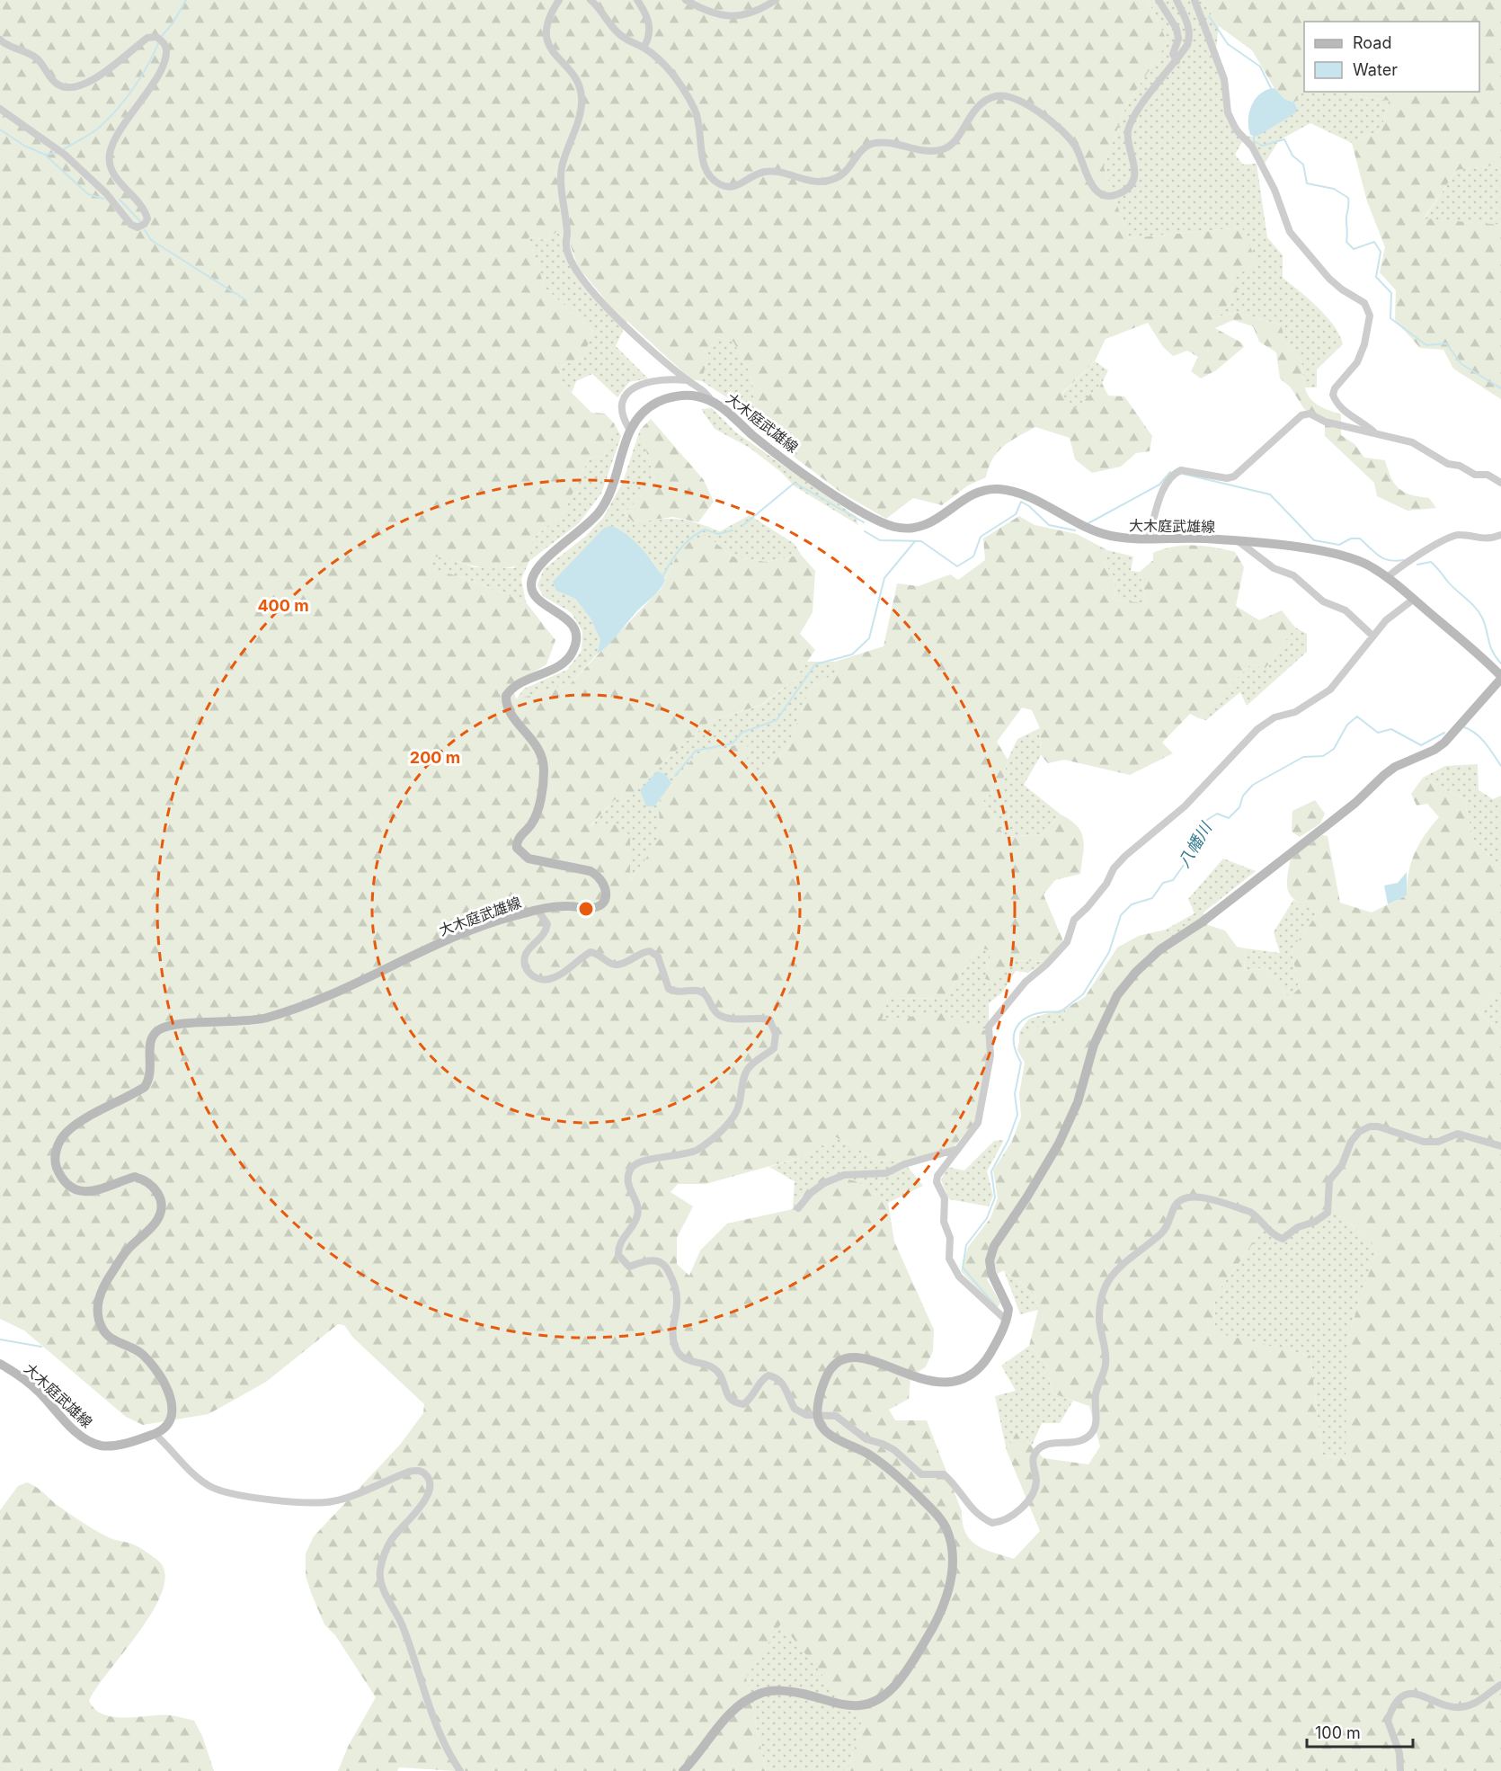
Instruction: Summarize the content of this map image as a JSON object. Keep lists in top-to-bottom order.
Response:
{
  "streets": {
    "main road": ["大木庭武雄線"]
  },
  "water": ["八幡川"],
  "legend": ["Road", "Water"],
  "scale_bar": "100 m",
  "rings": ["400 m", "200 m"]
}
